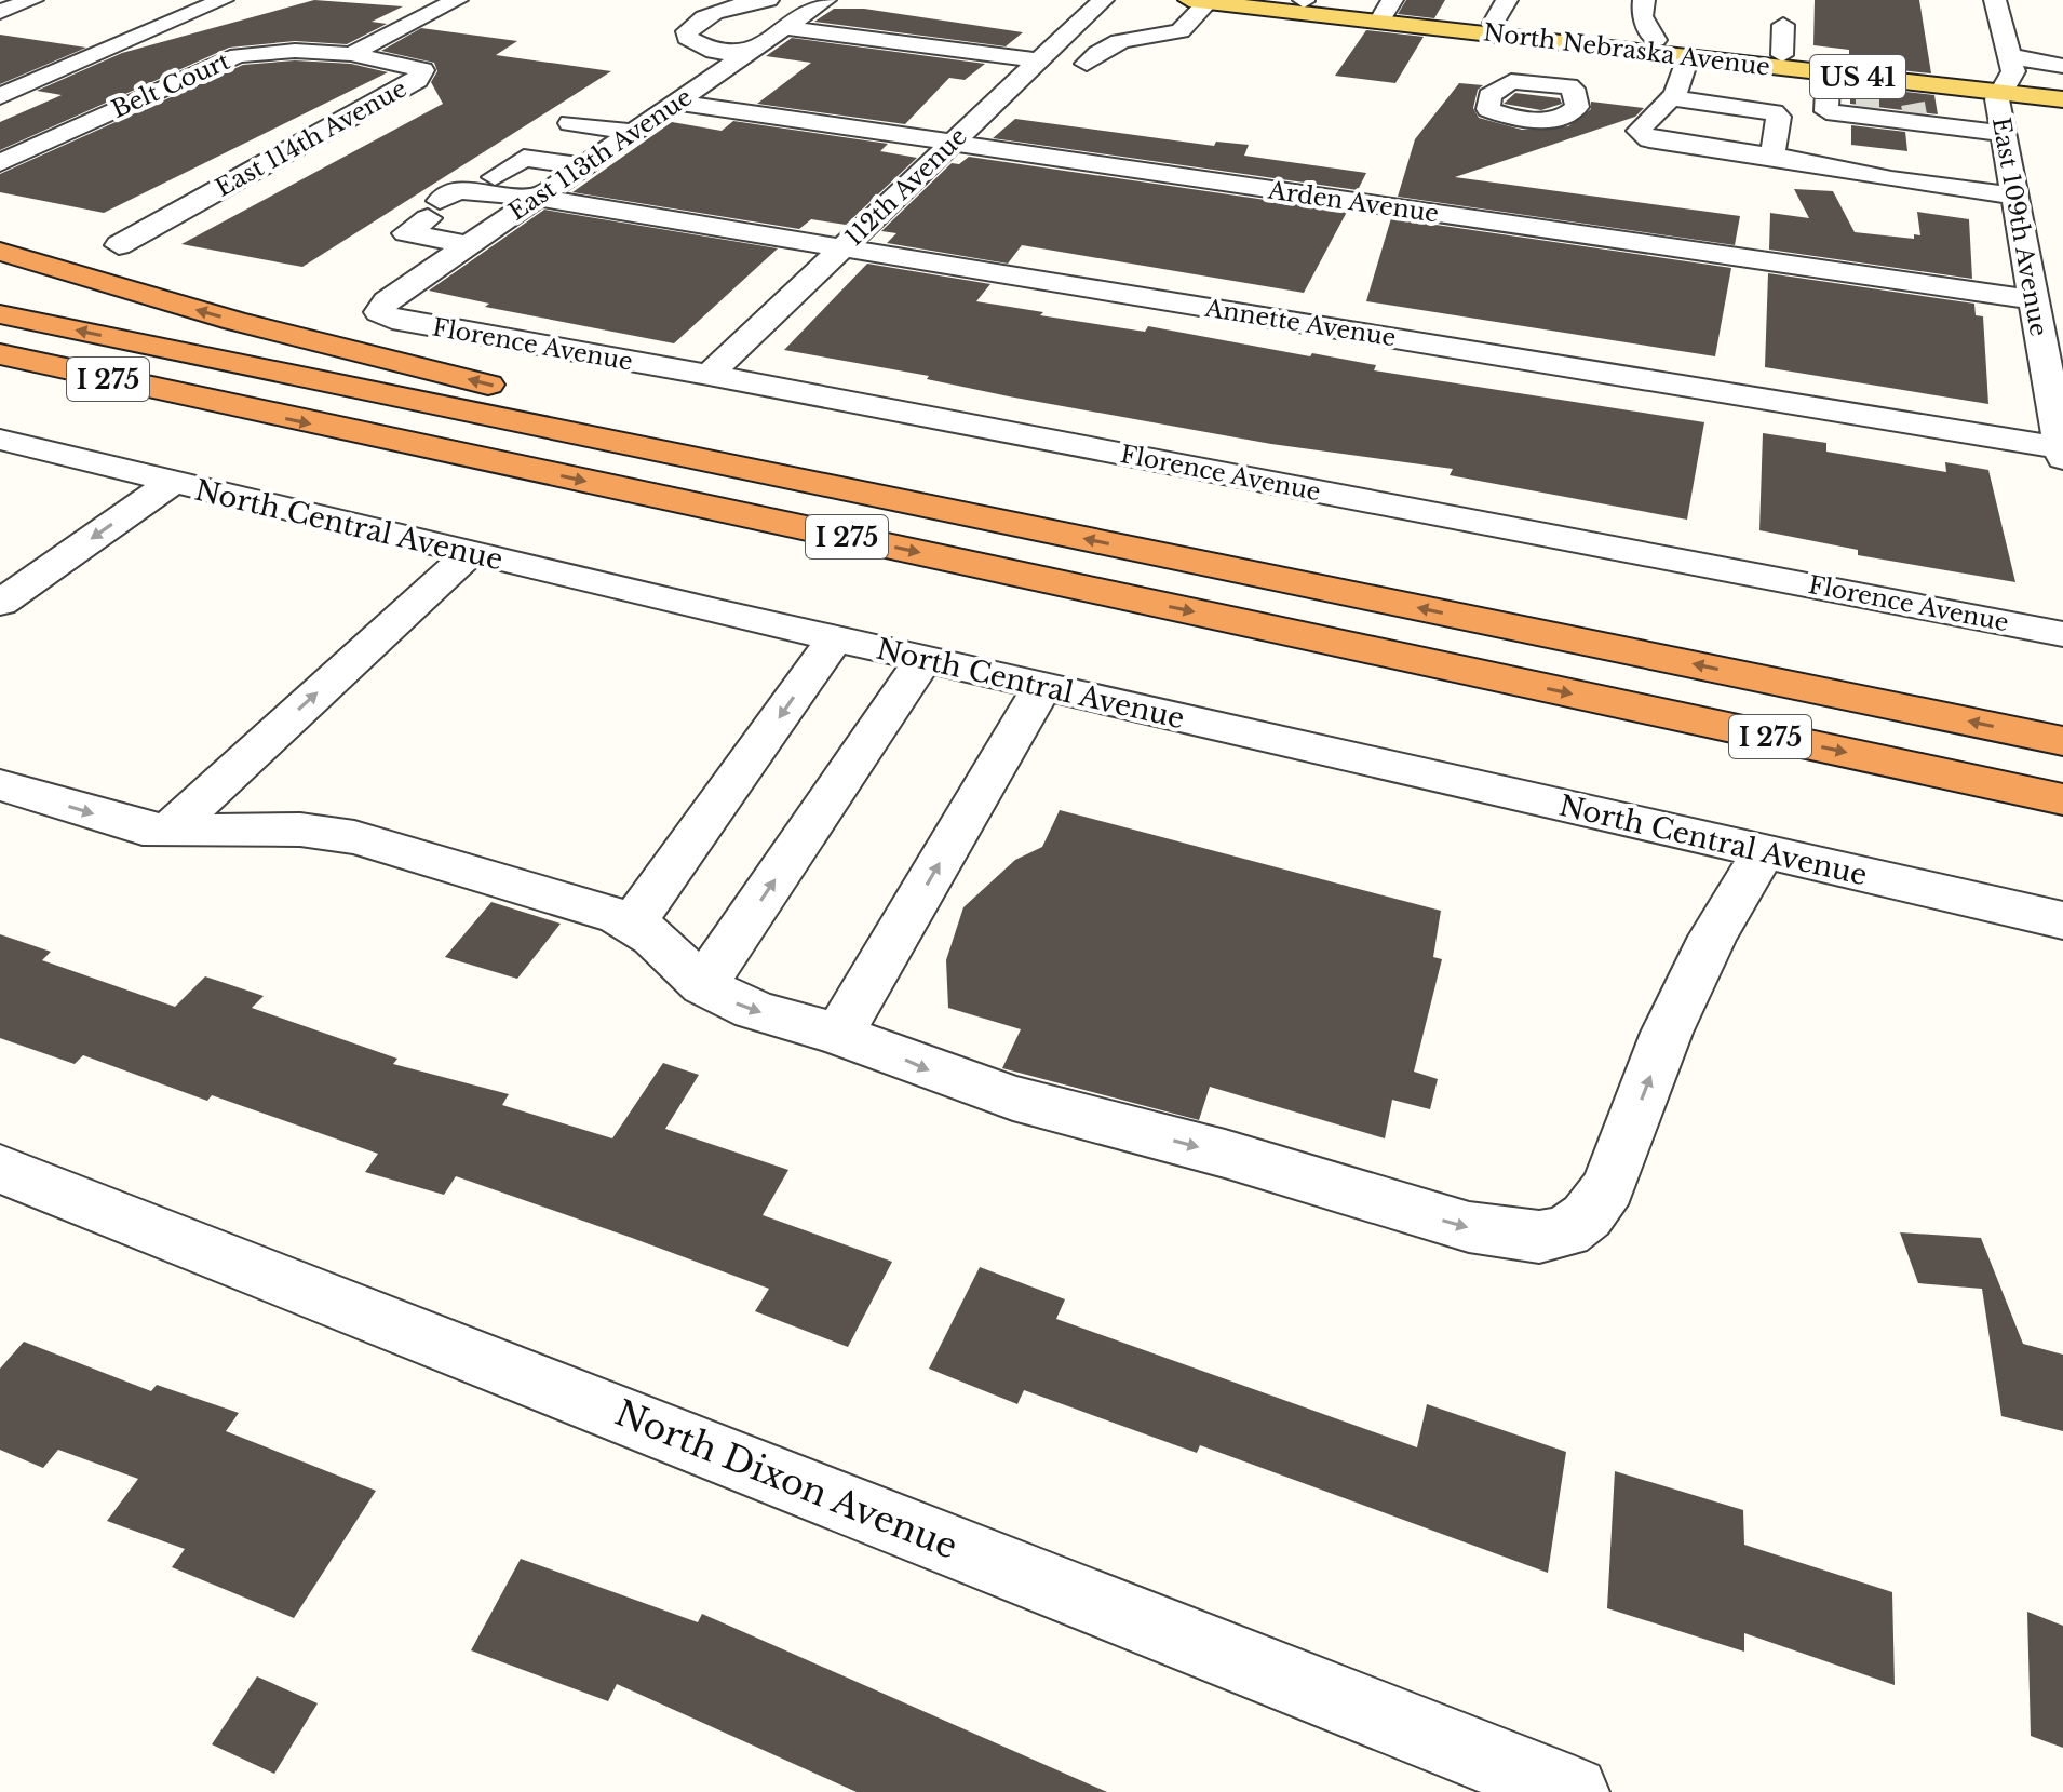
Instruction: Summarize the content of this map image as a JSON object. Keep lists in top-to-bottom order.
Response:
{
  "streets": {
    "highway": ["I 275"],
    "main road": ["North Nebraska Avenue", "US 41"],
    "street": [
      "Belt Court",
      "East 114th Avenue",
      "East 113th Avenue",
      "112th Avenue",
      "Arden Avenue",
      "East 109th Avenue",
      "Annette Avenue",
      "Florence Avenue",
      "North Central Avenue",
      "North Dixon Avenue"
    ]
  },
  "crossings": [
    ["North Nebraska Avenue", "East 109th Avenue"],
    ["Belt Court", "East 114th Avenue"],
    ["East 113th Avenue", "Arden Avenue"],
    ["East 113th Avenue", "Annette Avenue"],
    ["East 113th Avenue", "Florence Avenue"],
    ["112th Avenue", "Arden Avenue"],
    ["112th Avenue", "Annette Avenue"],
    ["112th Avenue", "Florence Avenue"],
    ["Arden Avenue", "East 109th Avenue"],
    ["East 109th Avenue", "Annette Avenue"]
  ]
}
